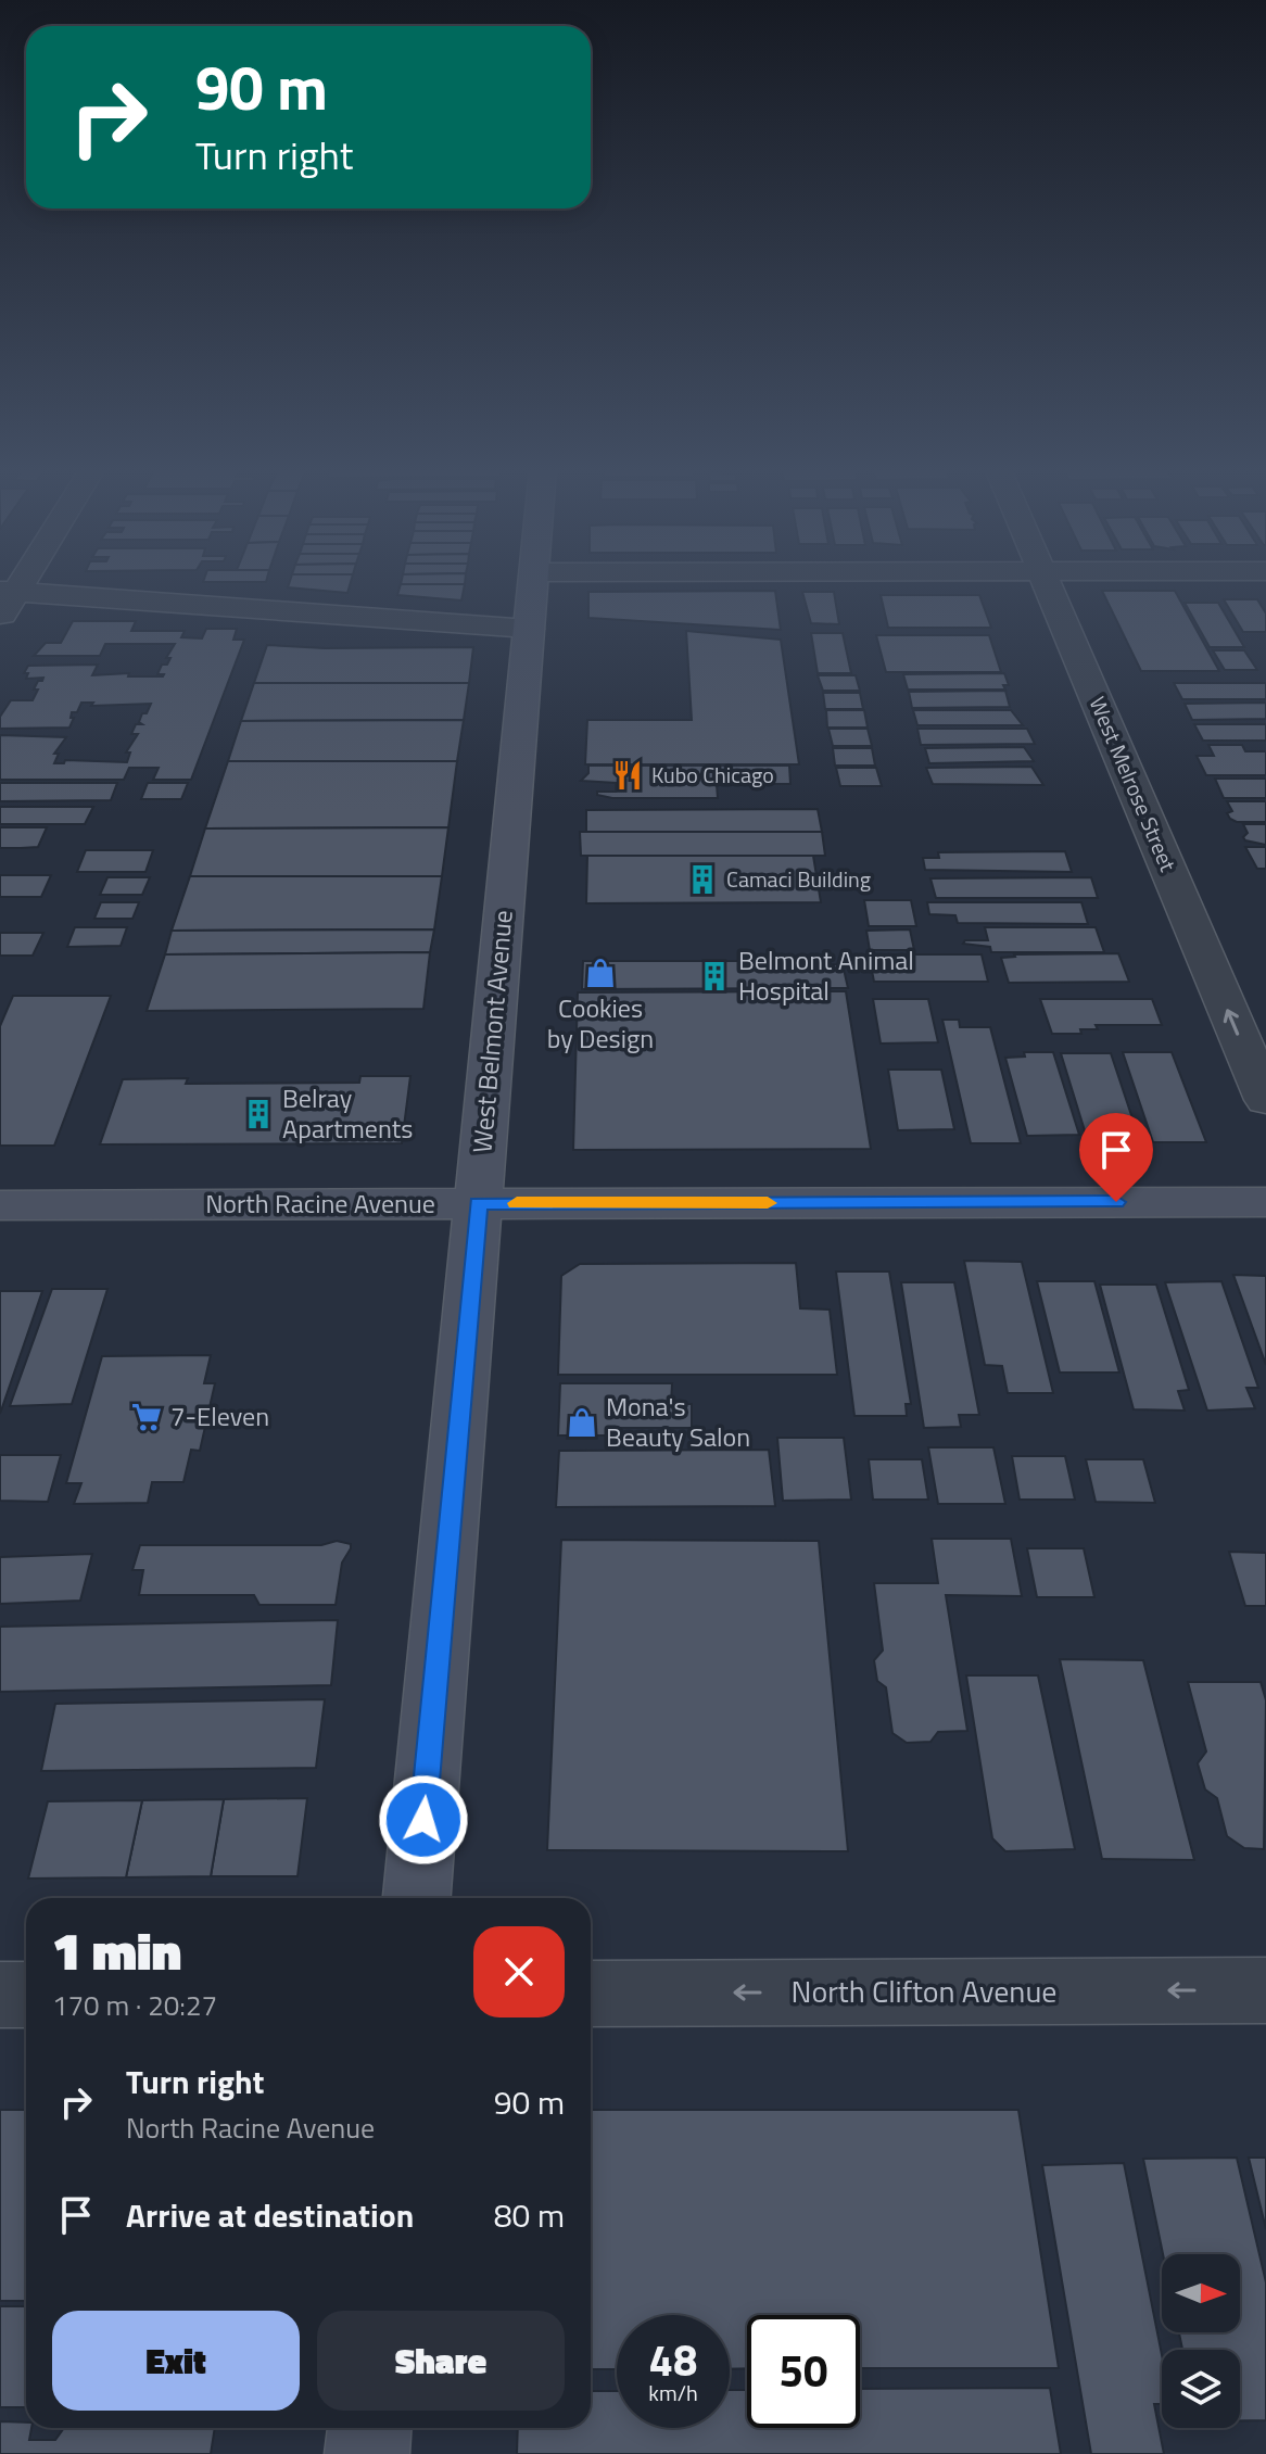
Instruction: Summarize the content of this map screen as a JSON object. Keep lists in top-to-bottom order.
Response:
{
  "streets": {
    "main road": ["West Belmont Avenue", "North Racine Avenue"],
    "street": ["West Melrose Street", "North Clifton Avenue"]
  },
  "crossings": [
    ["West Belmont Avenue", "North Racine Avenue"]
  ],
  "one_way": ["West Melrose Street", "North Clifton Avenue"],
  "places": {
    "restaurant": ["Kubo Chicago"],
    "building": ["Camaci Building", "Belmont Animal Hospital", "Belray Apartments"],
    "shop": ["Cookies by Design", "Mona's Beauty Salon"],
    "supermarket": ["7-Eleven"]
  },
  "north": "right",
  "page": {
    "turn": ["90 m", "Turn right"],
    "heading": ["1 min", "170 m · 20:27"],
    "list": [
      {
        "name": "Turn right",
        "note": "North Racine Avenue",
        "value": "90 m"
      },
      {
        "name": "Arrive at destination",
        "value": "80 m"
      }
    ],
    "buttons": ["Exit", "Share"],
    "speed": "48 km/h",
    "limit": "50"
  }
}
